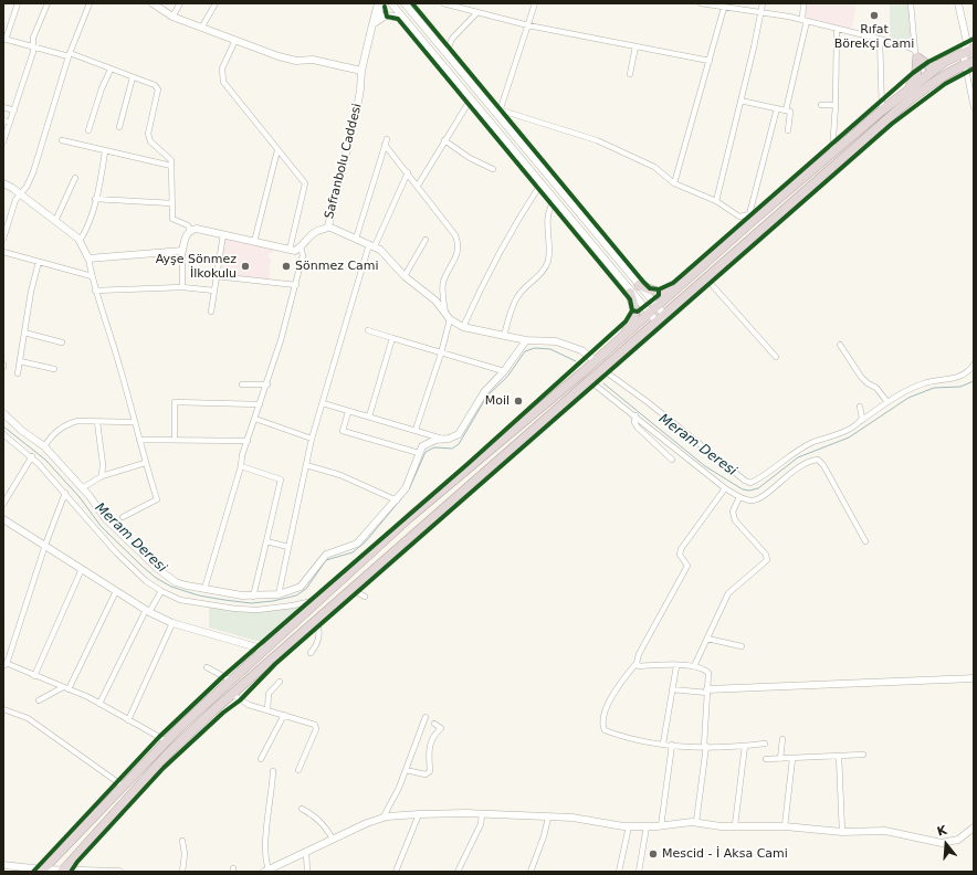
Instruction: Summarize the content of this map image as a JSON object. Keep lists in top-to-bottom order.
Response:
{
  "streets": {
    "street": ["Safranbolu Caddesi"]
  },
  "water": ["Meram Deresi"],
  "places": [
    "Rıfat Börekçi Cami",
    "Ayşe Sönmez İlkokulu",
    "Sönmez Cami",
    "Moil",
    "Mescid - İ Aksa Cami"
  ],
  "north": "top"
}
